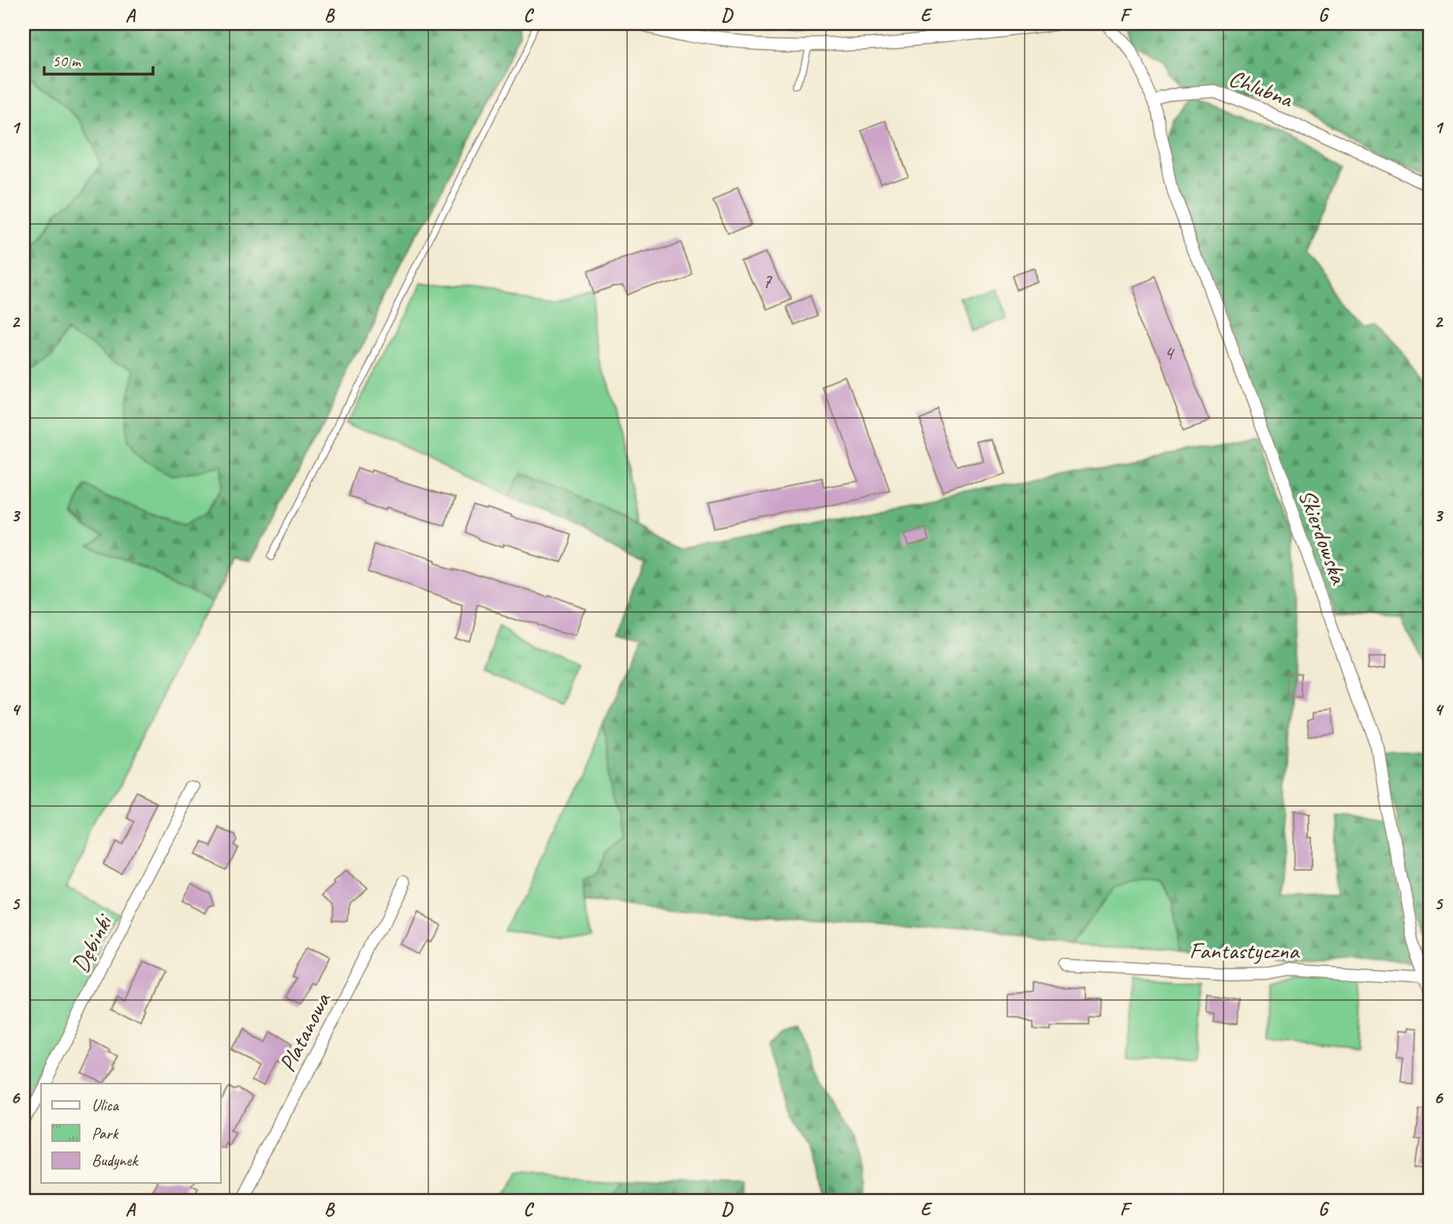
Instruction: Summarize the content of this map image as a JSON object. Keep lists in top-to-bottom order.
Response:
{
  "streets": {
    "street": [
      "Chlubna",
      "Skierdowska",
      "Dębinki",
      "Fantastyczna",
      "Platanowa"
    ]
  },
  "crossings": [
    ["Chlubna", "Skierdowska"],
    ["Skierdowska", "Fantastyczna"]
  ],
  "house_numbers": ["7", "4"],
  "legend": ["Ulica", "Park", "Budynek"],
  "scale_bar": "50 m",
  "grid": {
    "columns": [
      "A",
      "B",
      "C",
      "D",
      "E",
      "F",
      "G"
    ],
    "rows": [
      "1",
      "2",
      "3",
      "4",
      "5",
      "6"
    ]
  }
}
